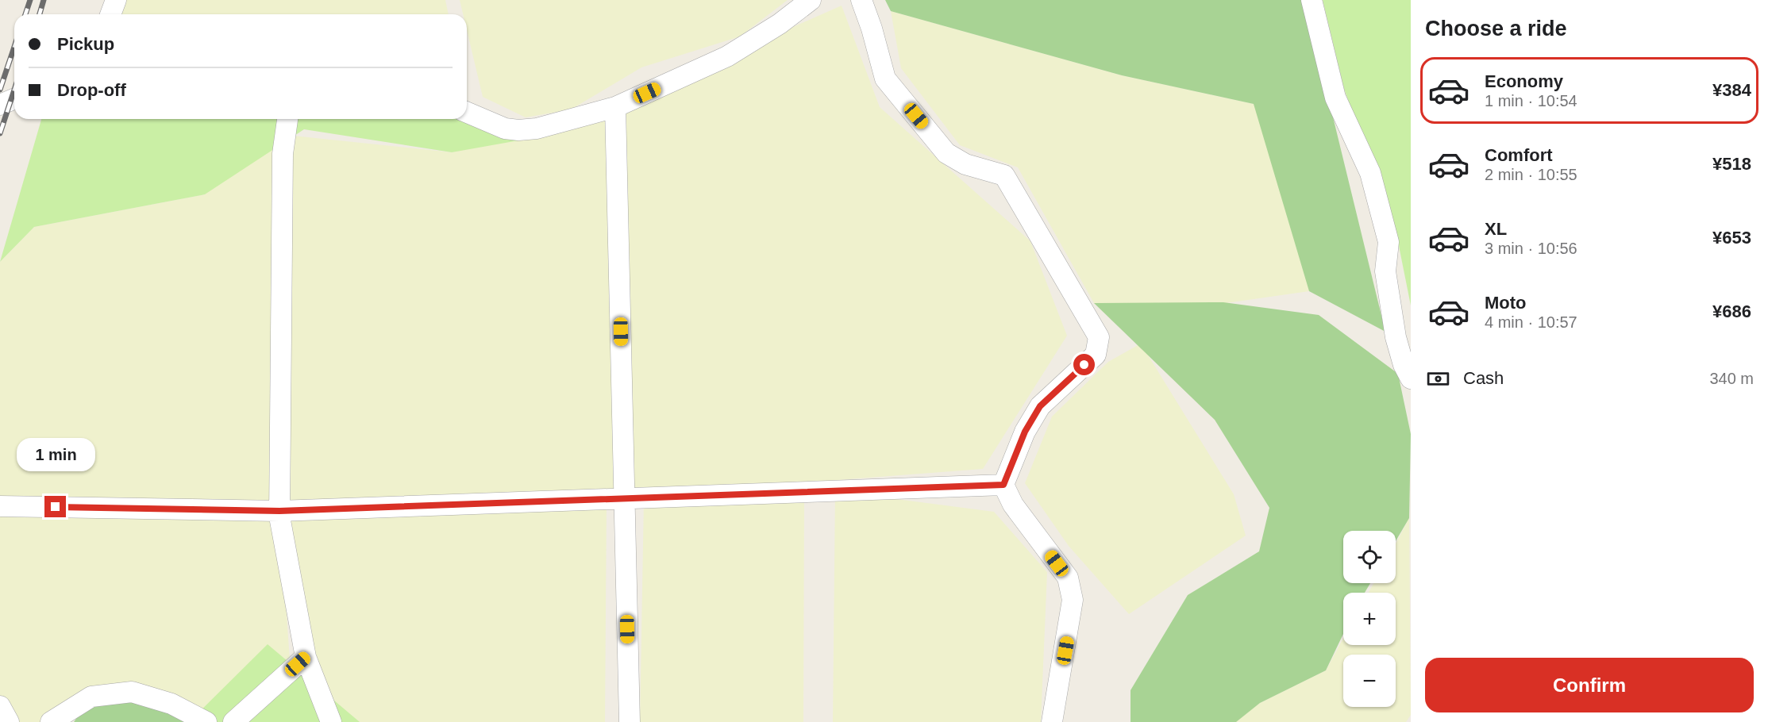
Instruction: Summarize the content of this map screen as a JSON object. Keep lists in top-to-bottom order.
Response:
{
  "page": {
    "heading": "Choose a ride",
    "banner": ["Pickup", "Drop-off"],
    "list": [
      {
        "name": "Economy",
        "note": "1 min · 10:54",
        "value": "¥384"
      },
      {
        "name": "Comfort",
        "note": "2 min · 10:55",
        "value": "¥518"
      },
      {
        "name": "XL",
        "note": "3 min · 10:56",
        "value": "¥653"
      },
      {
        "name": "Moto",
        "note": "4 min · 10:57",
        "value": "¥686"
      }
    ],
    "pay": ["Cash", "340 m"],
    "bubble": "1 min",
    "map_buttons": ["+", "−"],
    "buttons": "Confirm"
  }
}
